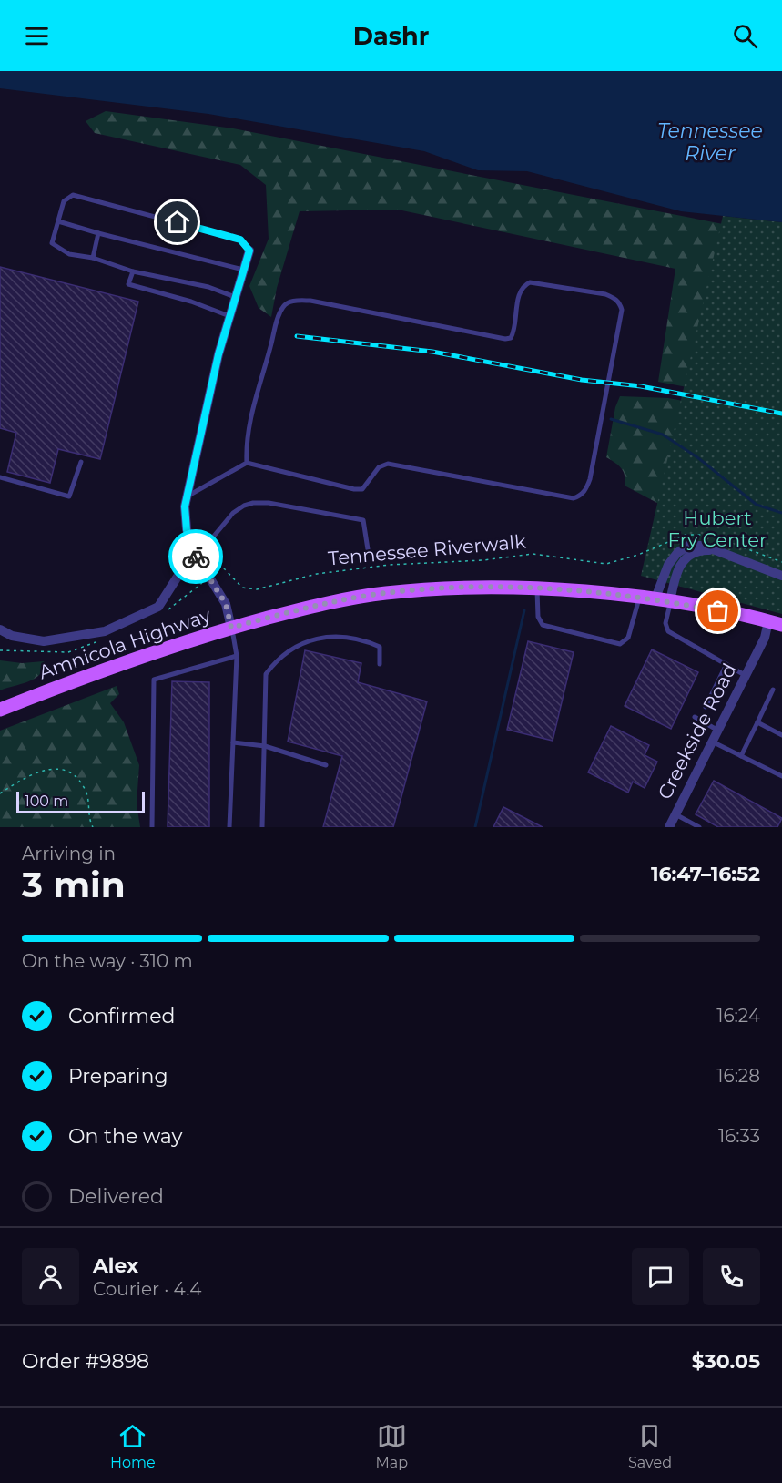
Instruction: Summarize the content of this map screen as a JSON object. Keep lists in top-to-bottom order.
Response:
{
  "streets": {
    "main road": ["Amnicola Highway"],
    "street": ["Creekside Road"],
    "path": ["Tennessee Riverwalk"]
  },
  "crossings": [
    ["Amnicola Highway", "Creekside Road"]
  ],
  "water": ["Tennessee River"],
  "parks": ["Hubert Fry Center"],
  "scale_bar": "100 m",
  "page": {
    "header": "Dashr",
    "scale": "100 m",
    "heading": ["3 min", "Arriving in", "16:47–16:52"],
    "panel": [
      "Alex",
      "Courier · 4.4",
      "Order #9898",
      "$30.05"
    ],
    "bar": "On the way · 310 m",
    "list": [
      ["Confirmed", "16:24"],
      ["Preparing", "16:28"],
      ["On the way", "16:33"],
      "Delivered"
    ],
    "tabs": ["Home", "Map", "Saved"]
  }
}
